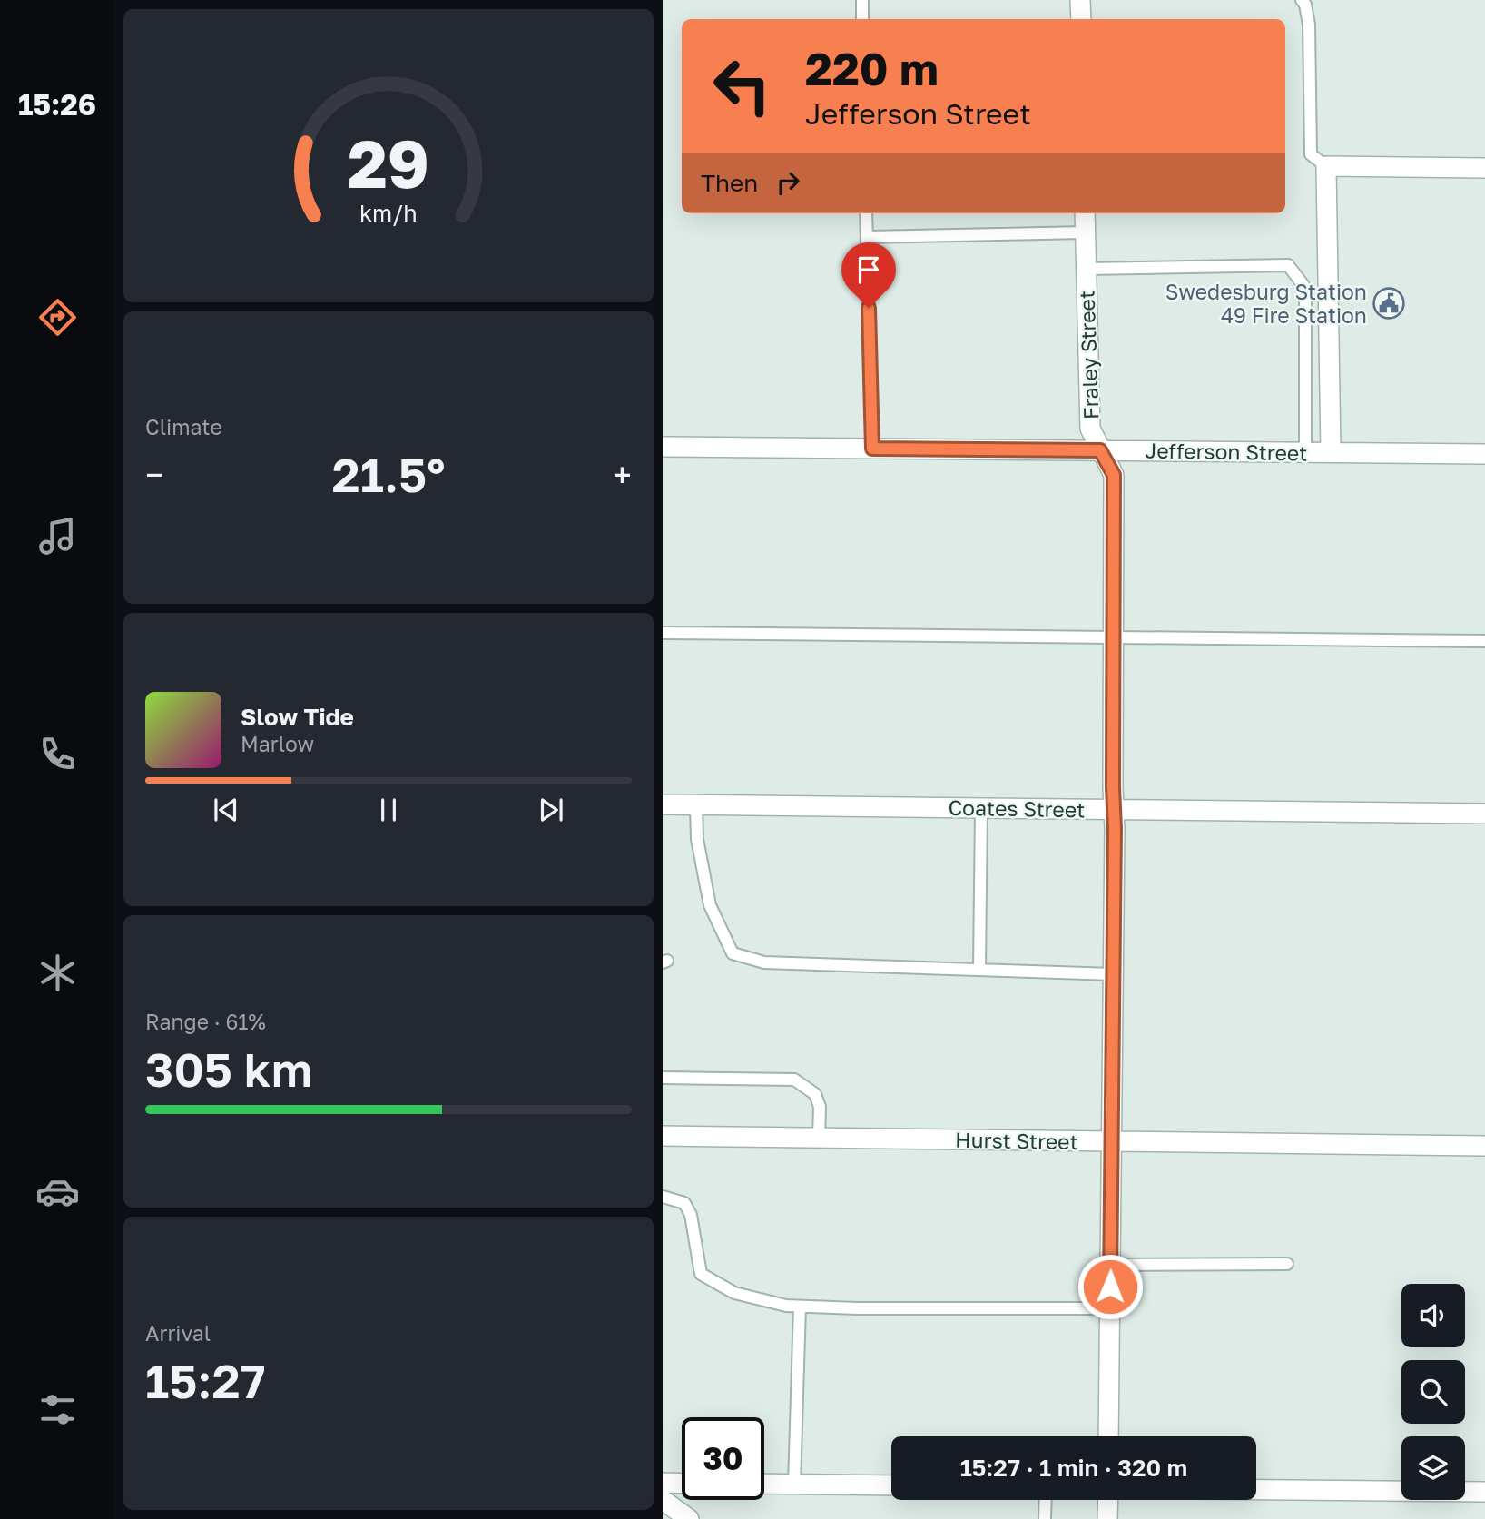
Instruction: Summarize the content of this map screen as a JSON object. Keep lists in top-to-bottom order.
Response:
{
  "streets": {
    "street": [
      "Fraley Street",
      "Jefferson Street",
      "Coates Street",
      "Hurst Street"
    ]
  },
  "crossings": [
    ["Fraley Street", "Jefferson Street"],
    ["Fraley Street", "Coates Street"],
    ["Fraley Street", "Hurst Street"]
  ],
  "places": {
    "public building": ["Swedesburg Station 49 Fire Station"]
  },
  "page": {
    "tabs": "15:26",
    "turn": ["220 m", "Jefferson Street"],
    "then": "Then",
    "tile": [
      "Climate",
      ["Range · 61%", "305 km"],
      ["Arrival", "15:27"]
    ],
    "heat": ["−", "21.5°", "+"],
    "song": ["Slow Tide", "Marlow"],
    "limit": "30",
    "trip": "15:27 · 1 min · 320 m",
    "gauge": ["29", "km/h"]
  }
}
